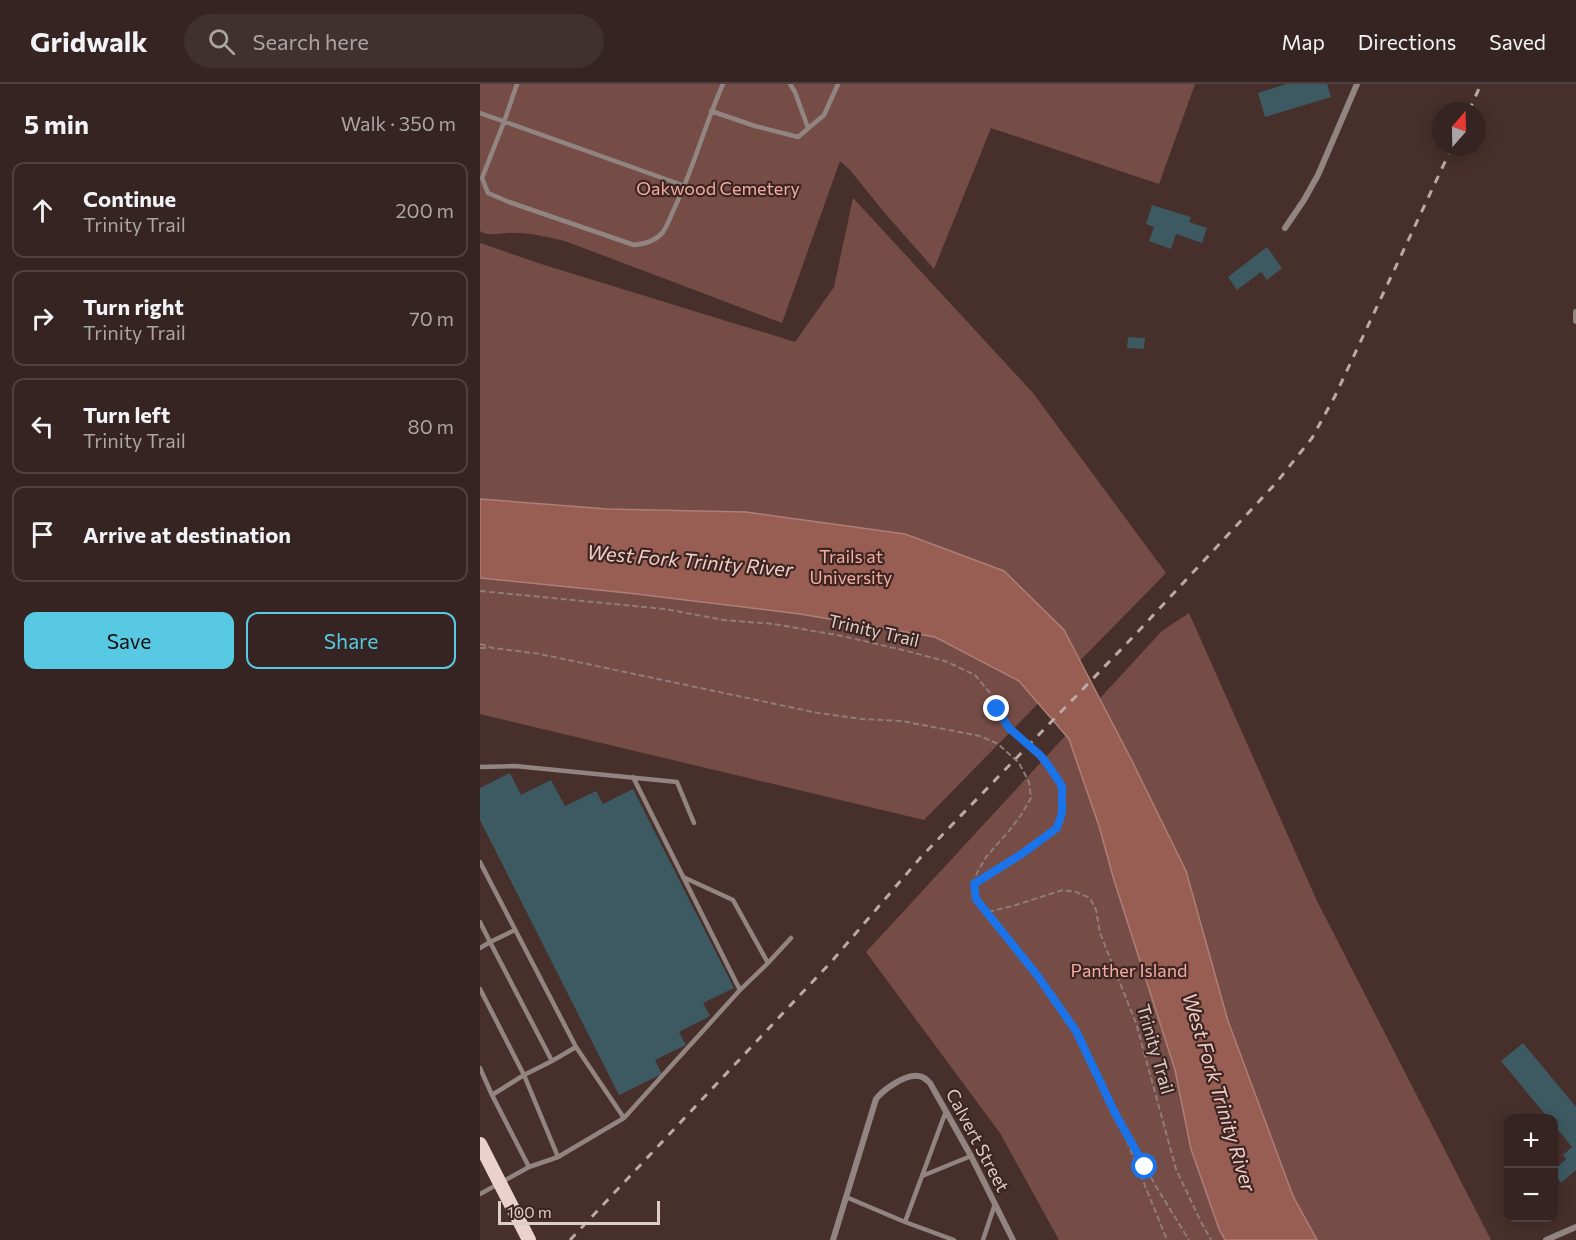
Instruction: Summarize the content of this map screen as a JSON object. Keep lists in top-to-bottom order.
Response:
{
  "streets": {
    "street": ["Calvert Street"],
    "path": ["Trinity Trail"]
  },
  "water": ["West Fork Trinity River"],
  "parks": ["Oakwood Cemetery", "Trails at University", "Panther Island"],
  "scale_bar": "100 m",
  "north": "top",
  "page": {
    "header": "Gridwalk",
    "search": "Search here",
    "nav": ["Map", "Directions", "Saved"],
    "heading": ["5 min", "Walk · 350 m"],
    "list": [
      ["Continue", "Trinity Trail", "200 m"],
      ["Turn right", "Trinity Trail", "70 m"],
      ["Turn left", "Trinity Trail", "80 m"],
      "Arrive at destination"
    ],
    "buttons": ["Save", "Share"],
    "map_buttons": ["+", "−"],
    "scale": "100 m"
  }
}
